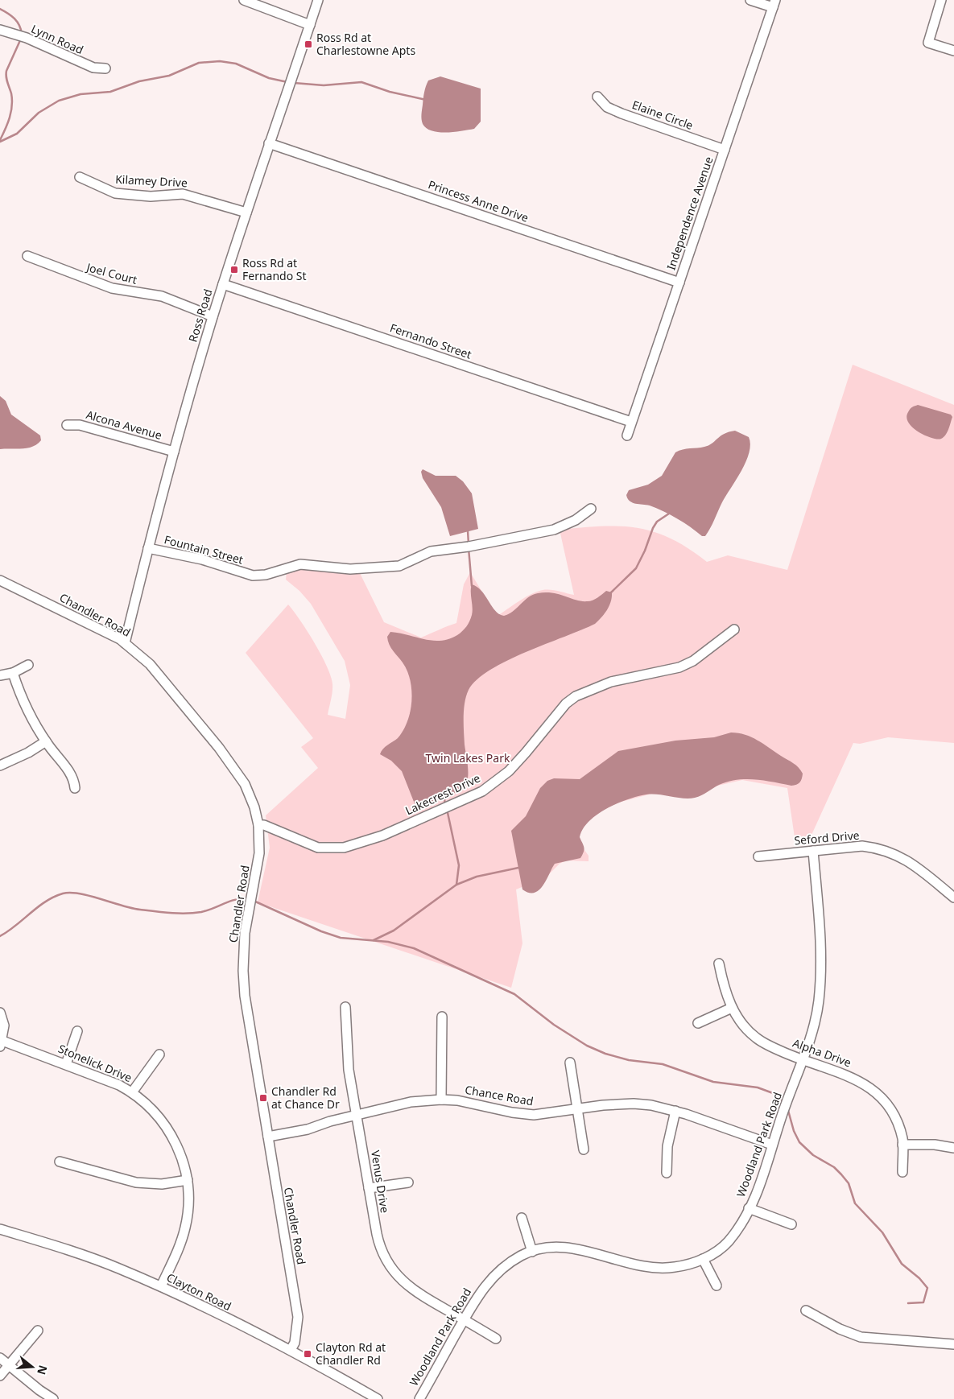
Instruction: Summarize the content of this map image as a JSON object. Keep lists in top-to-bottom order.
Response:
{
  "streets": {
    "street": [
      "Lynn Road",
      "Elaine Circle",
      "Kilamey Drive",
      "Princess Anne Drive",
      "Independence Avenue",
      "Joel Court",
      "Ross Road",
      "Fernando Street",
      "Alcona Avenue",
      "Fountain Street",
      "Chandler Road",
      "Lakecrest Drive",
      "Seford Drive",
      "Alpha Drive",
      "Stonelick Drive",
      "Chance Road",
      "Woodland Park Road",
      "Venus Drive",
      "Clayton Road"
    ]
  },
  "crossings": [
    ["Elaine Circle", "Independence Avenue"],
    ["Kilamey Drive", "Ross Road"],
    ["Princess Anne Drive", "Independence Avenue"],
    ["Princess Anne Drive", "Ross Road"],
    ["Independence Avenue", "Fernando Street"],
    ["Joel Court", "Ross Road"],
    ["Ross Road", "Fernando Street"],
    ["Ross Road", "Alcona Avenue"],
    ["Ross Road", "Fountain Street"],
    ["Ross Road", "Chandler Road"],
    ["Chandler Road", "Lakecrest Drive"],
    ["Chandler Road", "Chance Road"],
    ["Chandler Road", "Clayton Road"],
    ["Seford Drive", "Woodland Park Road"],
    ["Alpha Drive", "Woodland Park Road"],
    ["Stonelick Drive", "Clayton Road"],
    ["Chance Road", "Woodland Park Road"],
    ["Chance Road", "Venus Drive"],
    ["Woodland Park Road", "Venus Drive"]
  ],
  "parks": ["Twin Lakes Park"],
  "places": {
    "transit": [
      "Ross Rd at Charlestowne Apts",
      "Ross Rd at Fernando St",
      "Chandler Rd at Chance Dr",
      "Clayton Rd at Chandler Rd"
    ]
  },
  "north": "right"
}
